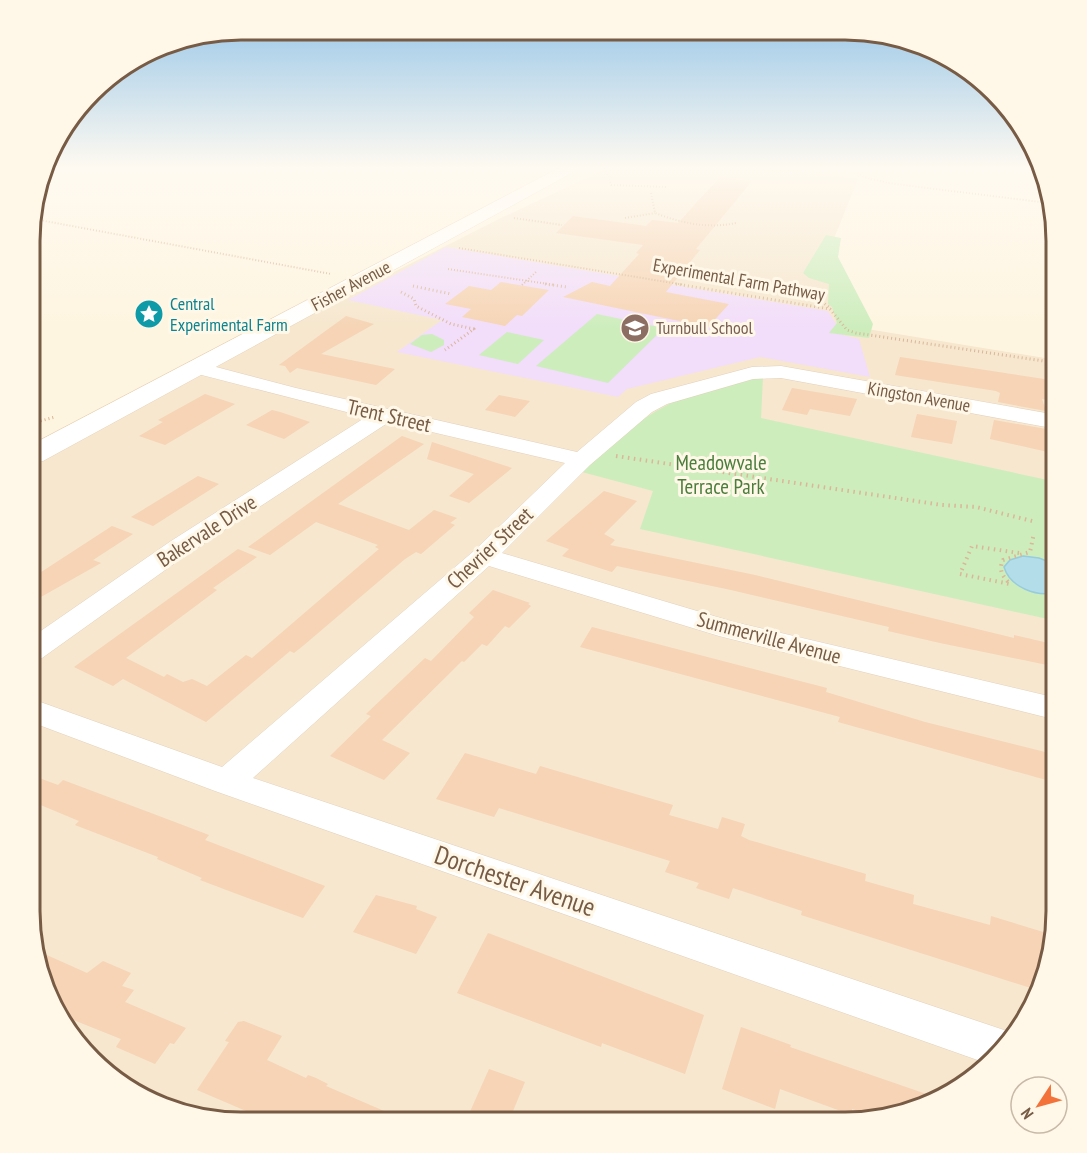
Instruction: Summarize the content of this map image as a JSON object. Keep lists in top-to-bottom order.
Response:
{
  "streets": {
    "main road": ["Fisher Avenue"],
    "street": [
      "Kingston Avenue",
      "Trent Street",
      "Bakervale Drive",
      "Chevrier Street",
      "Summerville Avenue",
      "Dorchester Avenue"
    ],
    "path": ["Experimental Farm Pathway"]
  },
  "crossings": [
    ["Fisher Avenue", "Trent Street"],
    ["Kingston Avenue", "Chevrier Street"],
    ["Trent Street", "Bakervale Drive"],
    ["Trent Street", "Chevrier Street"],
    ["Chevrier Street", "Summerville Avenue"],
    ["Chevrier Street", "Dorchester Avenue"]
  ],
  "parks": ["Meadowvale Terrace Park"],
  "places": {
    "place": ["Central Experimental Farm"],
    "school or university": ["Turnbull School"]
  },
  "north": "bottom left"
}
